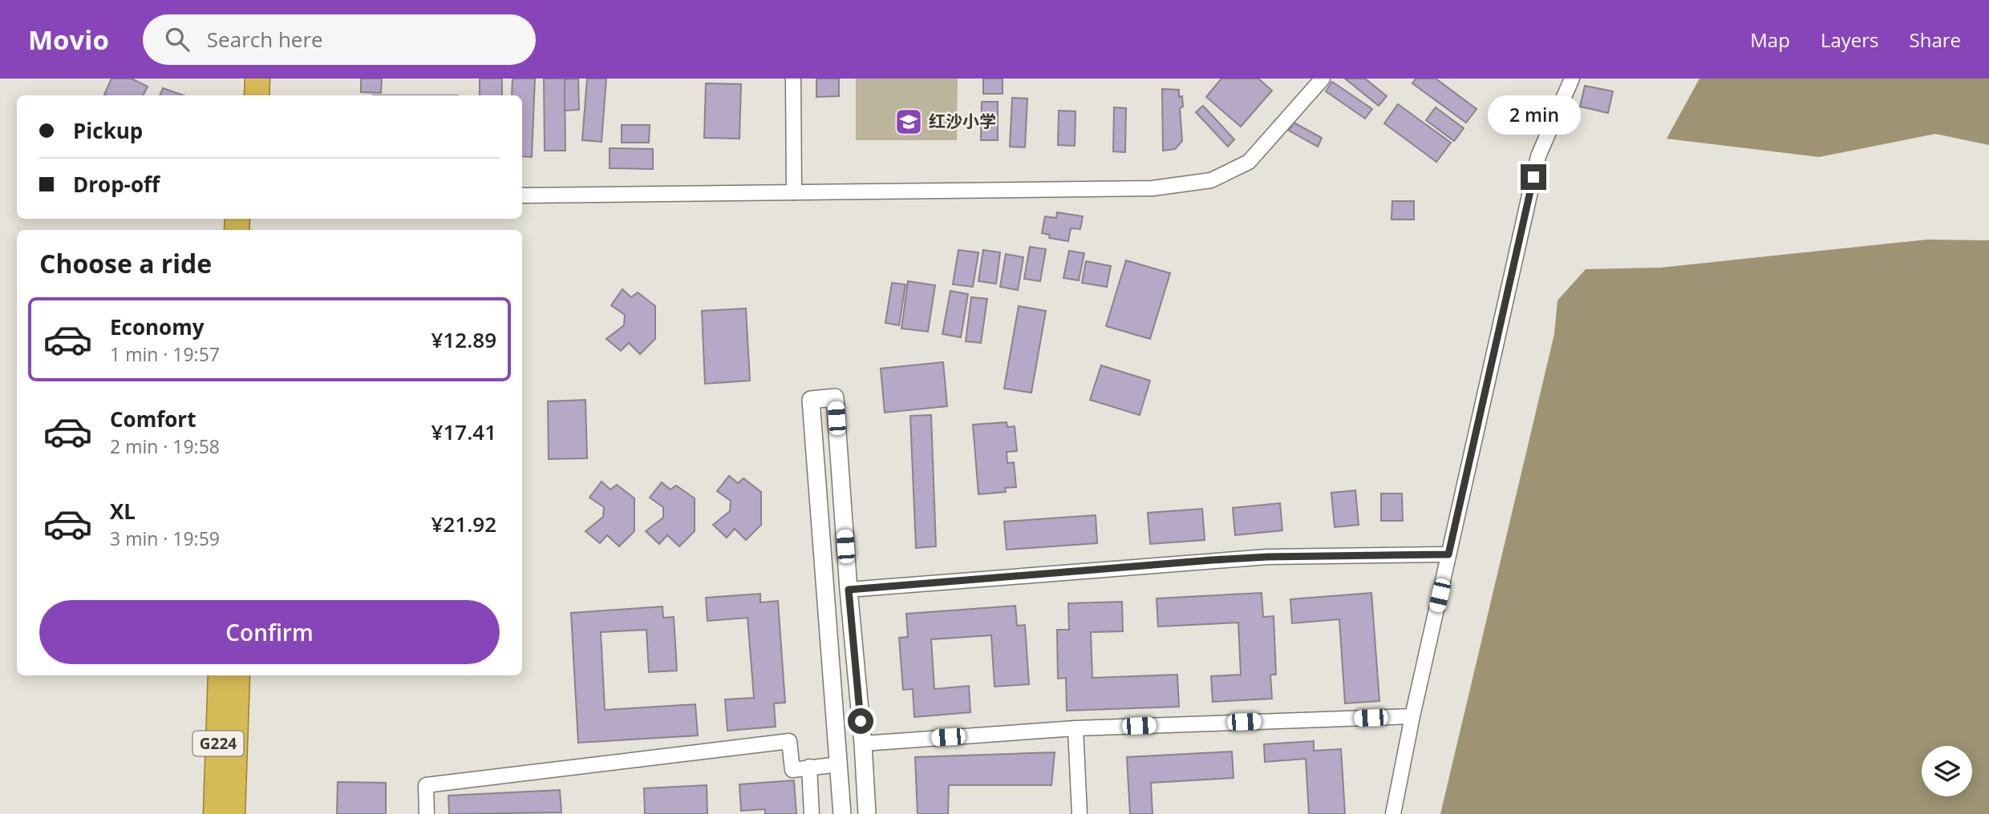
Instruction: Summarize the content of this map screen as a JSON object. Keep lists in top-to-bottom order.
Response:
{
  "streets": {
    "highway": ["G224"]
  },
  "places": {
    "school or university": ["红沙小学"]
  },
  "page": {
    "header": "Movio",
    "search": "Search here",
    "nav": ["Map", "Layers", "Share"],
    "bubble": "2 min",
    "banner": ["Pickup", "Drop-off"],
    "heading": "Choose a ride",
    "list": [
      {
        "name": "Economy",
        "note": "1 min · 19:57",
        "value": "¥12.89"
      },
      {
        "name": "Comfort",
        "note": "2 min · 19:58",
        "value": "¥17.41"
      },
      {
        "name": "XL",
        "note": "3 min · 19:59",
        "value": "¥21.92"
      }
    ],
    "buttons": "Confirm"
  }
}
